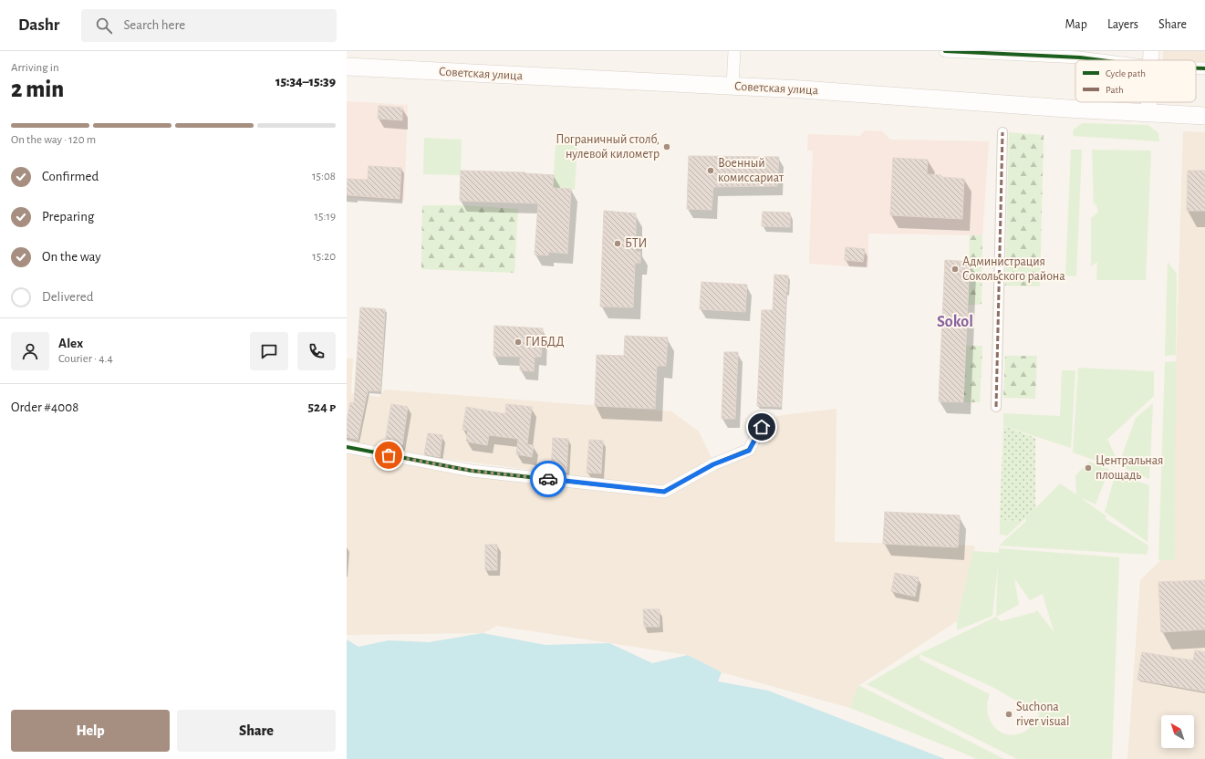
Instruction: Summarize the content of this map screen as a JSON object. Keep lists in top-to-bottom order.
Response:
{
  "streets": {
    "main road": ["Советская улица"]
  },
  "districts": ["Sokol"],
  "places": [
    "Пограничный столб, нулевой километр",
    "Военный комиссариат",
    "БТИ",
    "Администрация Сокольского района",
    "ГИБДД",
    "Центральная площадь",
    "Suchona river visual"
  ],
  "legend": ["Cycle path", "Path"],
  "north": "top left",
  "page": {
    "header": "Dashr",
    "search": "Search here",
    "nav": ["Map", "Layers", "Share"],
    "heading": ["2 min", "Arriving in", "15:34–15:39"],
    "panel": [
      "Alex",
      "Courier · 4.4",
      "Order #4008",
      "524 ₽"
    ],
    "bar": "On the way · 120 m",
    "list": [
      ["Confirmed", "15:08"],
      ["Preparing", "15:19"],
      ["On the way", "15:20"],
      "Delivered"
    ],
    "buttons": ["Help", "Share"]
  }
}
